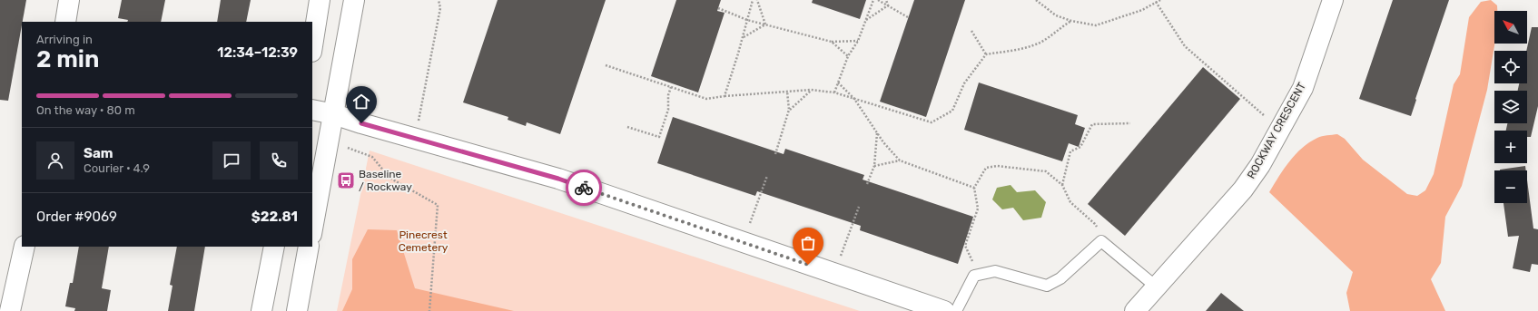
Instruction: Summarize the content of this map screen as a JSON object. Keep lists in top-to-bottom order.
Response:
{
  "streets": {
    "street": ["ROCKWAY CRESCENT"]
  },
  "parks": ["Pinecrest Cemetery"],
  "places": {
    "bus stop": ["Baseline / Rockway"]
  },
  "north": "top left",
  "page": {
    "map_buttons": ["+", "−"],
    "heading": ["2 min", "Arriving in", "12:34–12:39"],
    "panel": [
      "Sam",
      "Courier · 4.9",
      "Order #9069",
      "$22.81"
    ],
    "bar": "On the way · 80 m"
  }
}
